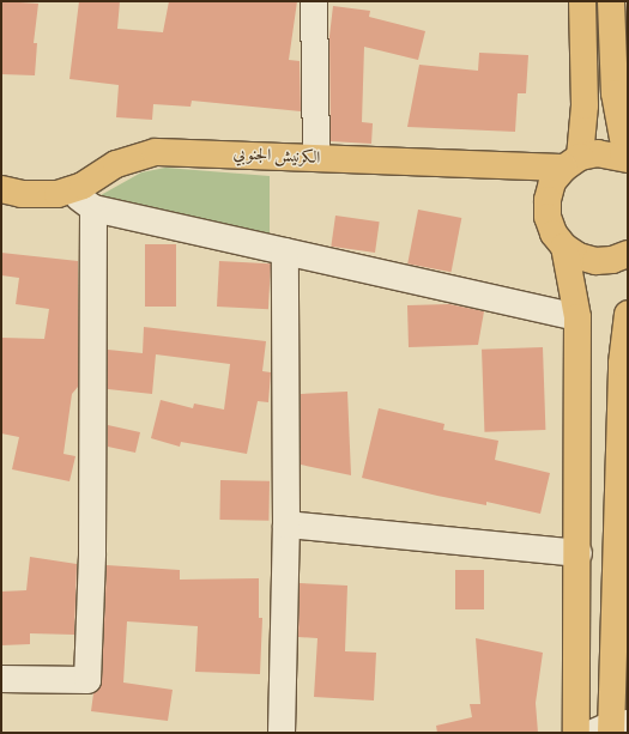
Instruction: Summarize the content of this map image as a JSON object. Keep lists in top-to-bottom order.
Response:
{
  "streets": {
    "main road": ["الكرنيش الجنوبي"]
  }
}
